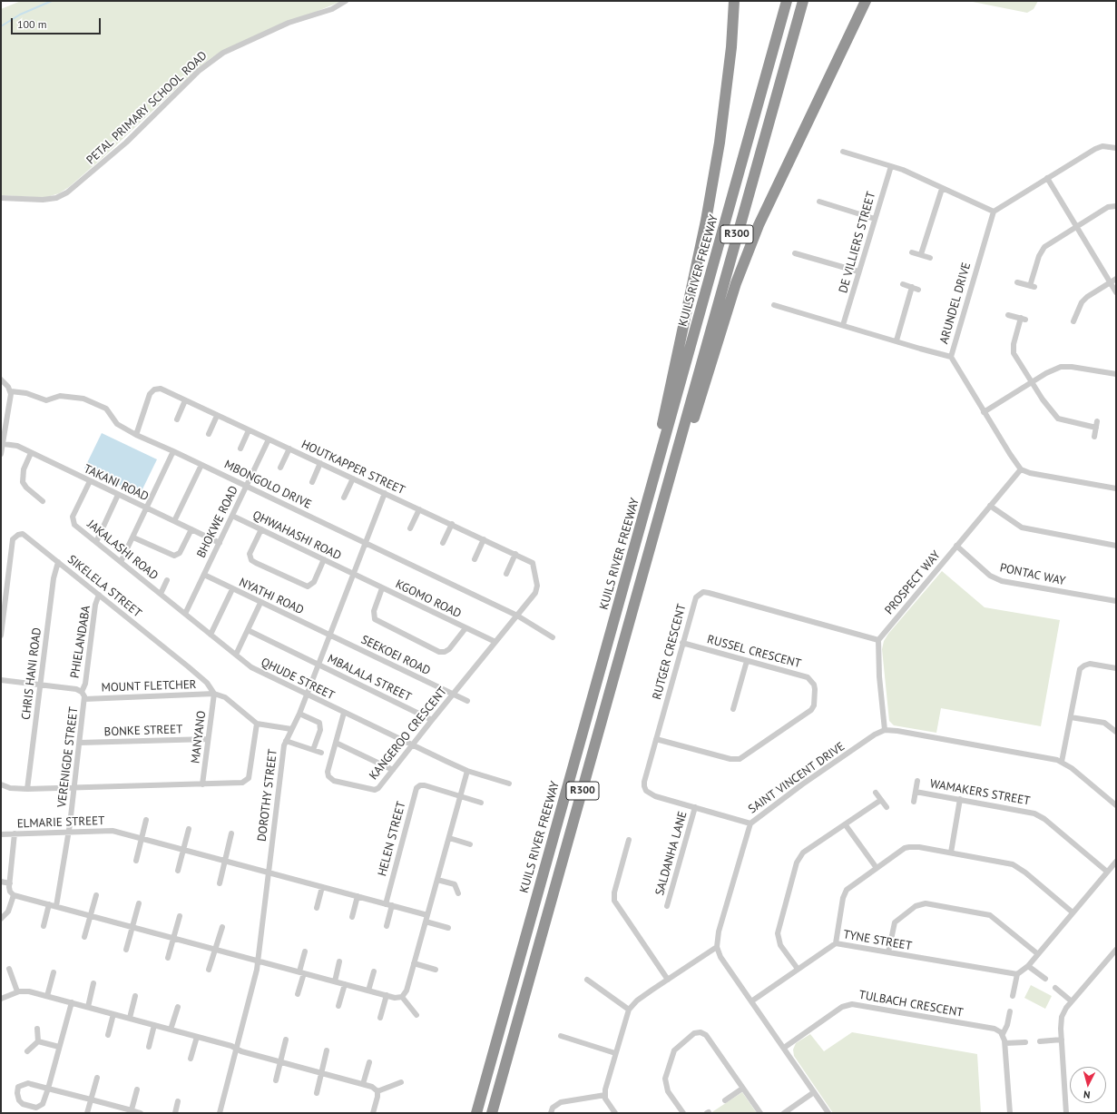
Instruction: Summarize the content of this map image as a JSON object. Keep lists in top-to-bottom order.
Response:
{
  "streets": {
    "highway": ["R300", "KUILS RIVER FREEWAY"],
    "street": [
      "PETAL PRIMARY SCHOOL ROAD",
      "DE VILLIERS STREET",
      "ARUNDEL DRIVE",
      "HOUTKAPPER STREET",
      "TAKANI ROAD",
      "MBONGOLO DRIVE",
      "BHOKWE ROAD",
      "QHWAHASHI ROAD",
      "JAKALASHI ROAD",
      "PONTAC WAY",
      "PROSPECT WAY",
      "SIKELELA STREET",
      "NYATHI ROAD",
      "KGOMO ROAD",
      "PHIELANDABA",
      "RUTGER CRESCENT",
      "RUSSEL CRESCENT",
      "SEEKOEI ROAD",
      "CHRIS HANI ROAD",
      "MBALALA STREET",
      "QHUDE STREET",
      "MOUNT FLETCHER",
      "BONKE STREET",
      "KANGEROO CRESCENT",
      "MANYANO",
      "VERENIGDE STREET",
      "SAINT VINCENT DRIVE",
      "WAMAKERS STREET",
      "DOROTHY STREET",
      "ELMARIE STREET",
      "HELEN STREET",
      "SALDANHA LANE",
      "TYNE STREET",
      "TULBACH CRESCENT"
    ]
  },
  "crossings": [
    ["ARUNDEL DRIVE", "PROSPECT WAY"],
    ["HOUTKAPPER STREET", "MBONGOLO DRIVE"],
    ["HOUTKAPPER STREET", "BHOKWE ROAD"],
    ["HOUTKAPPER STREET", "KANGEROO CRESCENT"],
    ["HOUTKAPPER STREET", "DOROTHY STREET"],
    ["TAKANI ROAD", "BHOKWE ROAD"],
    ["TAKANI ROAD", "JAKALASHI ROAD"],
    ["MBONGOLO DRIVE", "BHOKWE ROAD"],
    ["MBONGOLO DRIVE", "KANGEROO CRESCENT"],
    ["MBONGOLO DRIVE", "DOROTHY STREET"],
    ["BHOKWE ROAD", "QHWAHASHI ROAD"],
    ["BHOKWE ROAD", "JAKALASHI ROAD"],
    ["BHOKWE ROAD", "NYATHI ROAD"],
    ["BHOKWE ROAD", "QHUDE STREET"],
    ["QHWAHASHI ROAD", "KGOMO ROAD"],
    ["QHWAHASHI ROAD", "DOROTHY STREET"],
    ["JAKALASHI ROAD", "QHUDE STREET"],
    ["PONTAC WAY", "PROSPECT WAY"],
    ["PROSPECT WAY", "RUTGER CRESCENT"],
    ["SIKELELA STREET", "PHIELANDABA"],
    ["SIKELELA STREET", "CHRIS HANI ROAD"],
    ["SIKELELA STREET", "MOUNT FLETCHER"],
    ["SIKELELA STREET", "MANYANO"],
    ["NYATHI ROAD", "SEEKOEI ROAD"],
    ["NYATHI ROAD", "DOROTHY STREET"],
    ["KGOMO ROAD", "KANGEROO CRESCENT"],
    ["KGOMO ROAD", "DOROTHY STREET"],
    ["PHIELANDABA", "VERENIGDE STREET"],
    ["RUTGER CRESCENT", "RUSSEL CRESCENT"],
    ["RUTGER CRESCENT", "SAINT VINCENT DRIVE"],
    ["RUTGER CRESCENT", "SALDANHA LANE"],
    ["SEEKOEI ROAD", "KANGEROO CRESCENT"],
    ["SEEKOEI ROAD", "DOROTHY STREET"],
    ["CHRIS HANI ROAD", "VERENIGDE STREET"],
    ["MBALALA STREET", "KANGEROO CRESCENT"],
    ["MBALALA STREET", "DOROTHY STREET"],
    ["QHUDE STREET", "KANGEROO CRESCENT"],
    ["QHUDE STREET", "DOROTHY STREET"],
    ["MOUNT FLETCHER", "MANYANO"],
    ["MOUNT FLETCHER", "VERENIGDE STREET"],
    ["BONKE STREET", "MANYANO"],
    ["BONKE STREET", "VERENIGDE STREET"],
    ["VERENIGDE STREET", "ELMARIE STREET"],
    ["DOROTHY STREET", "ELMARIE STREET"],
    ["ELMARIE STREET", "HELEN STREET"]
  ],
  "scale_bar": "100 m",
  "north": "bottom"
}
